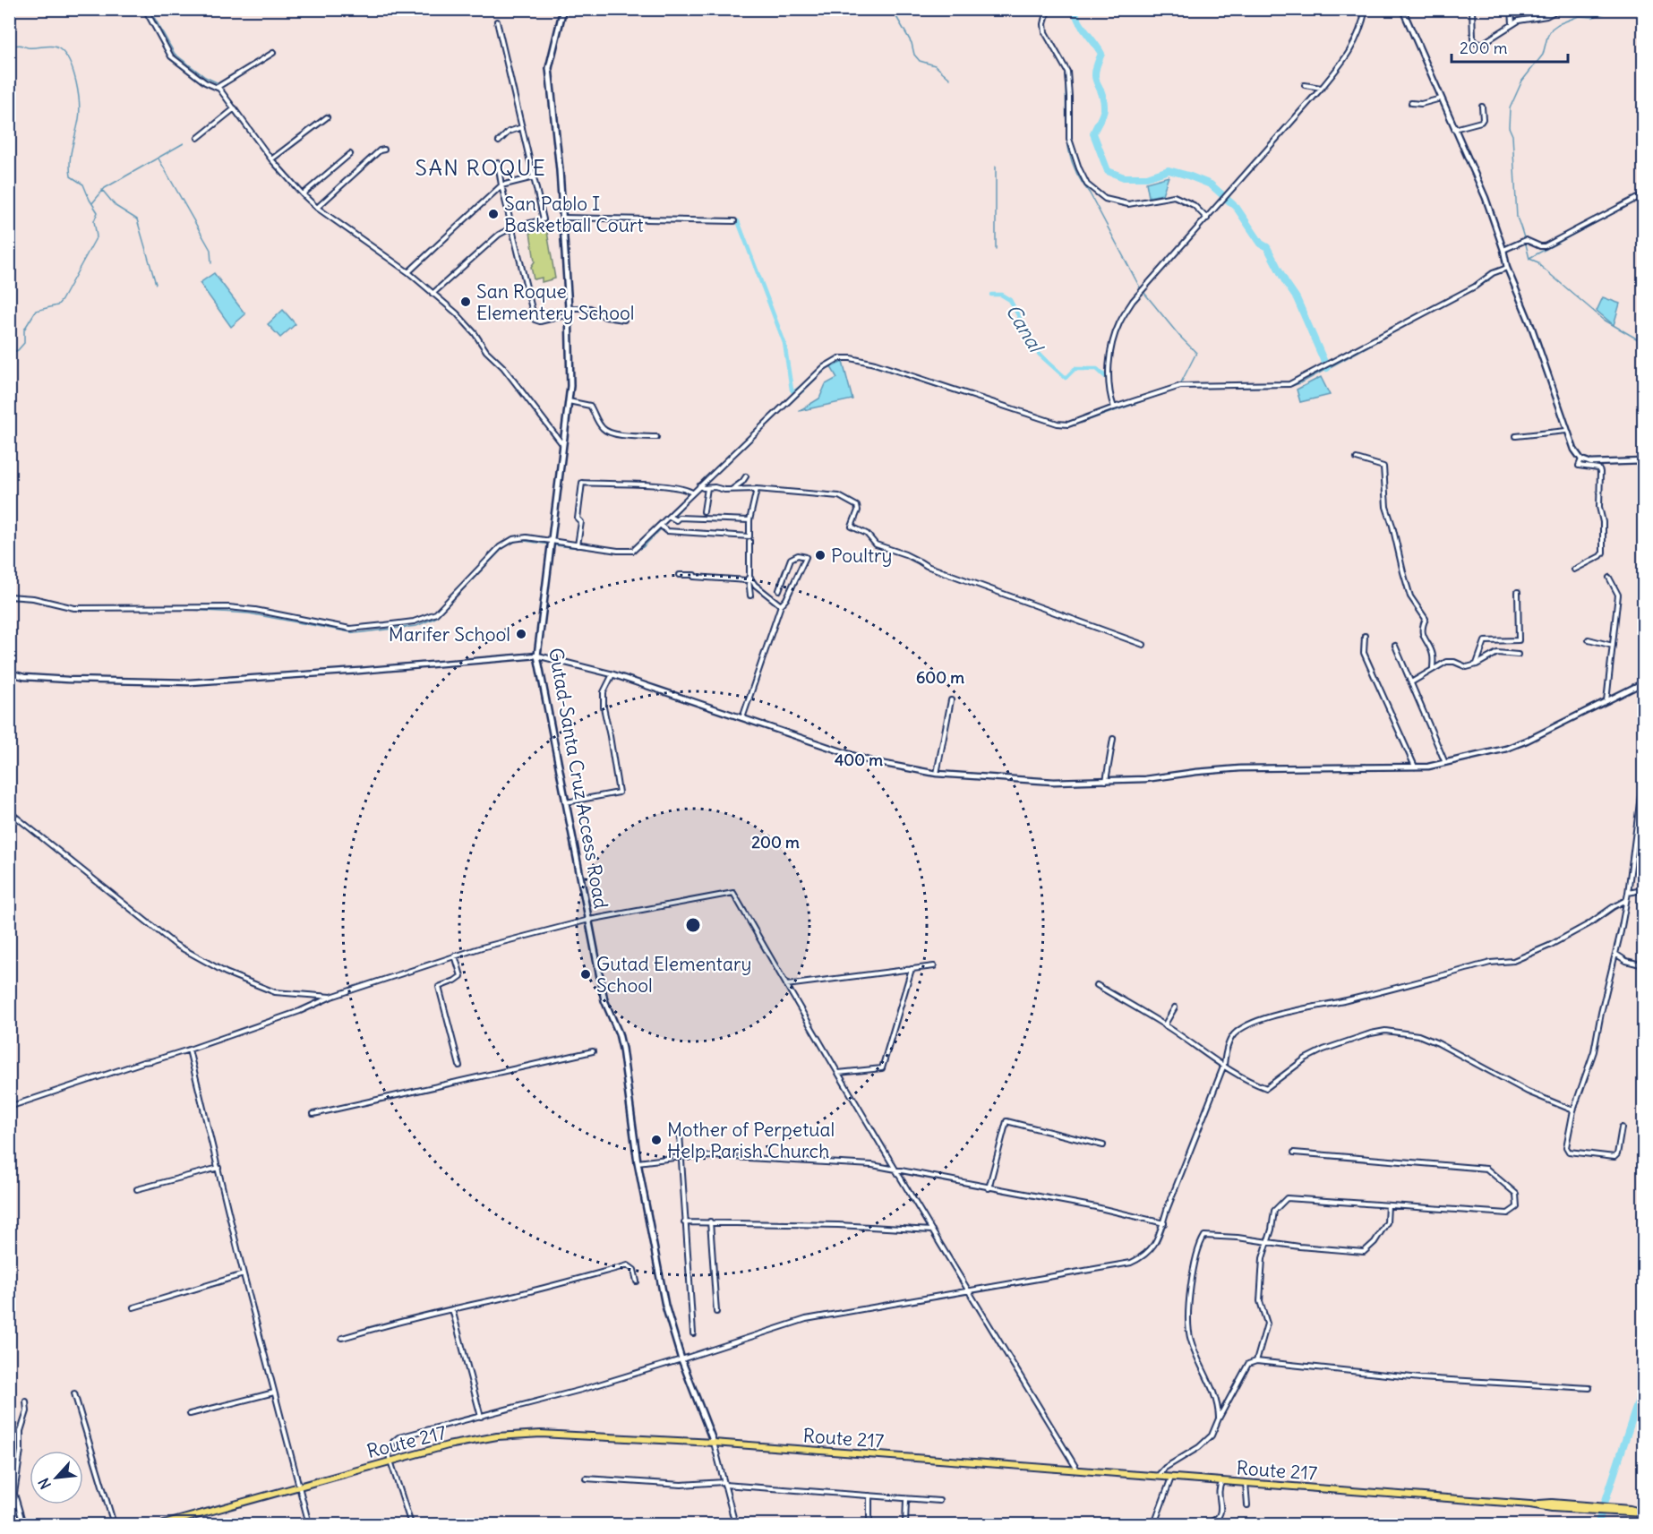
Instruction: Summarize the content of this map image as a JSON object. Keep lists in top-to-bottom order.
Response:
{
  "streets": {
    "main road": ["Gutad-Santa Cruz Access Road", "Route 217"]
  },
  "crossings": [
    ["Gutad-Santa Cruz Access Road", "Route 217"]
  ],
  "districts": ["SAN ROQUE"],
  "water": ["Canal"],
  "places": [
    "San Pablo I Basketball Court",
    "San Roque Elementery School",
    "Poultry",
    "Marifer School",
    "Gutad Elementary School",
    "Mother of Perpetual Help Parish Church"
  ],
  "scale_bar": "200 m",
  "north": "bottom left",
  "rings": ["600 m", "400 m", "200 m"]
}
